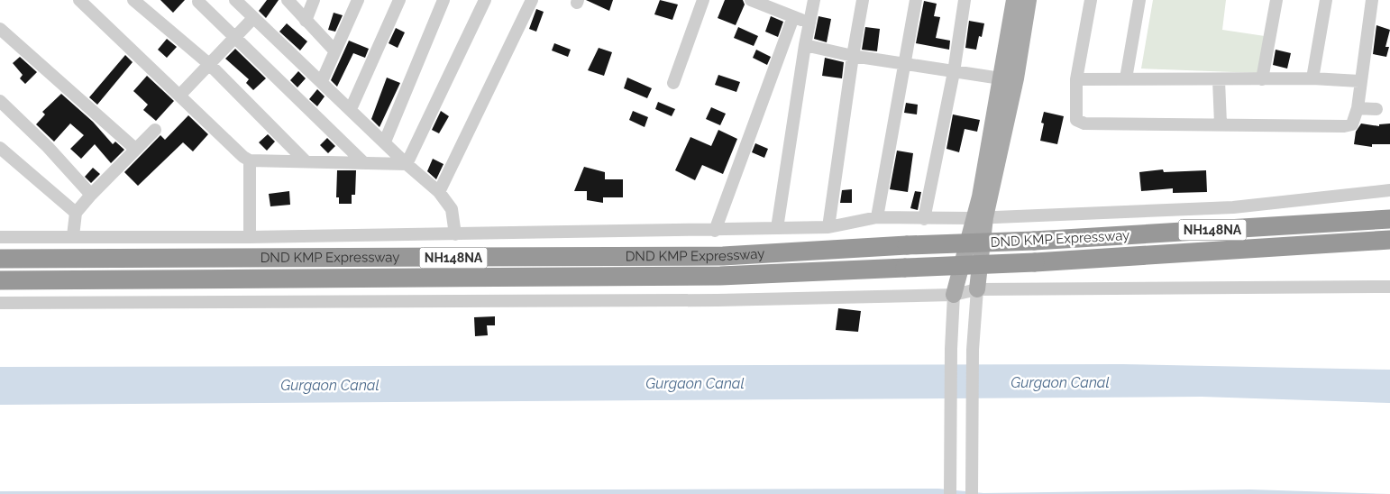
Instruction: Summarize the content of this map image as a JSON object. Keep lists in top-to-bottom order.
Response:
{
  "streets": {
    "highway": ["NH148NA", "DND KMP Expressway"]
  },
  "water": ["Gurgaon Canal"]
}
